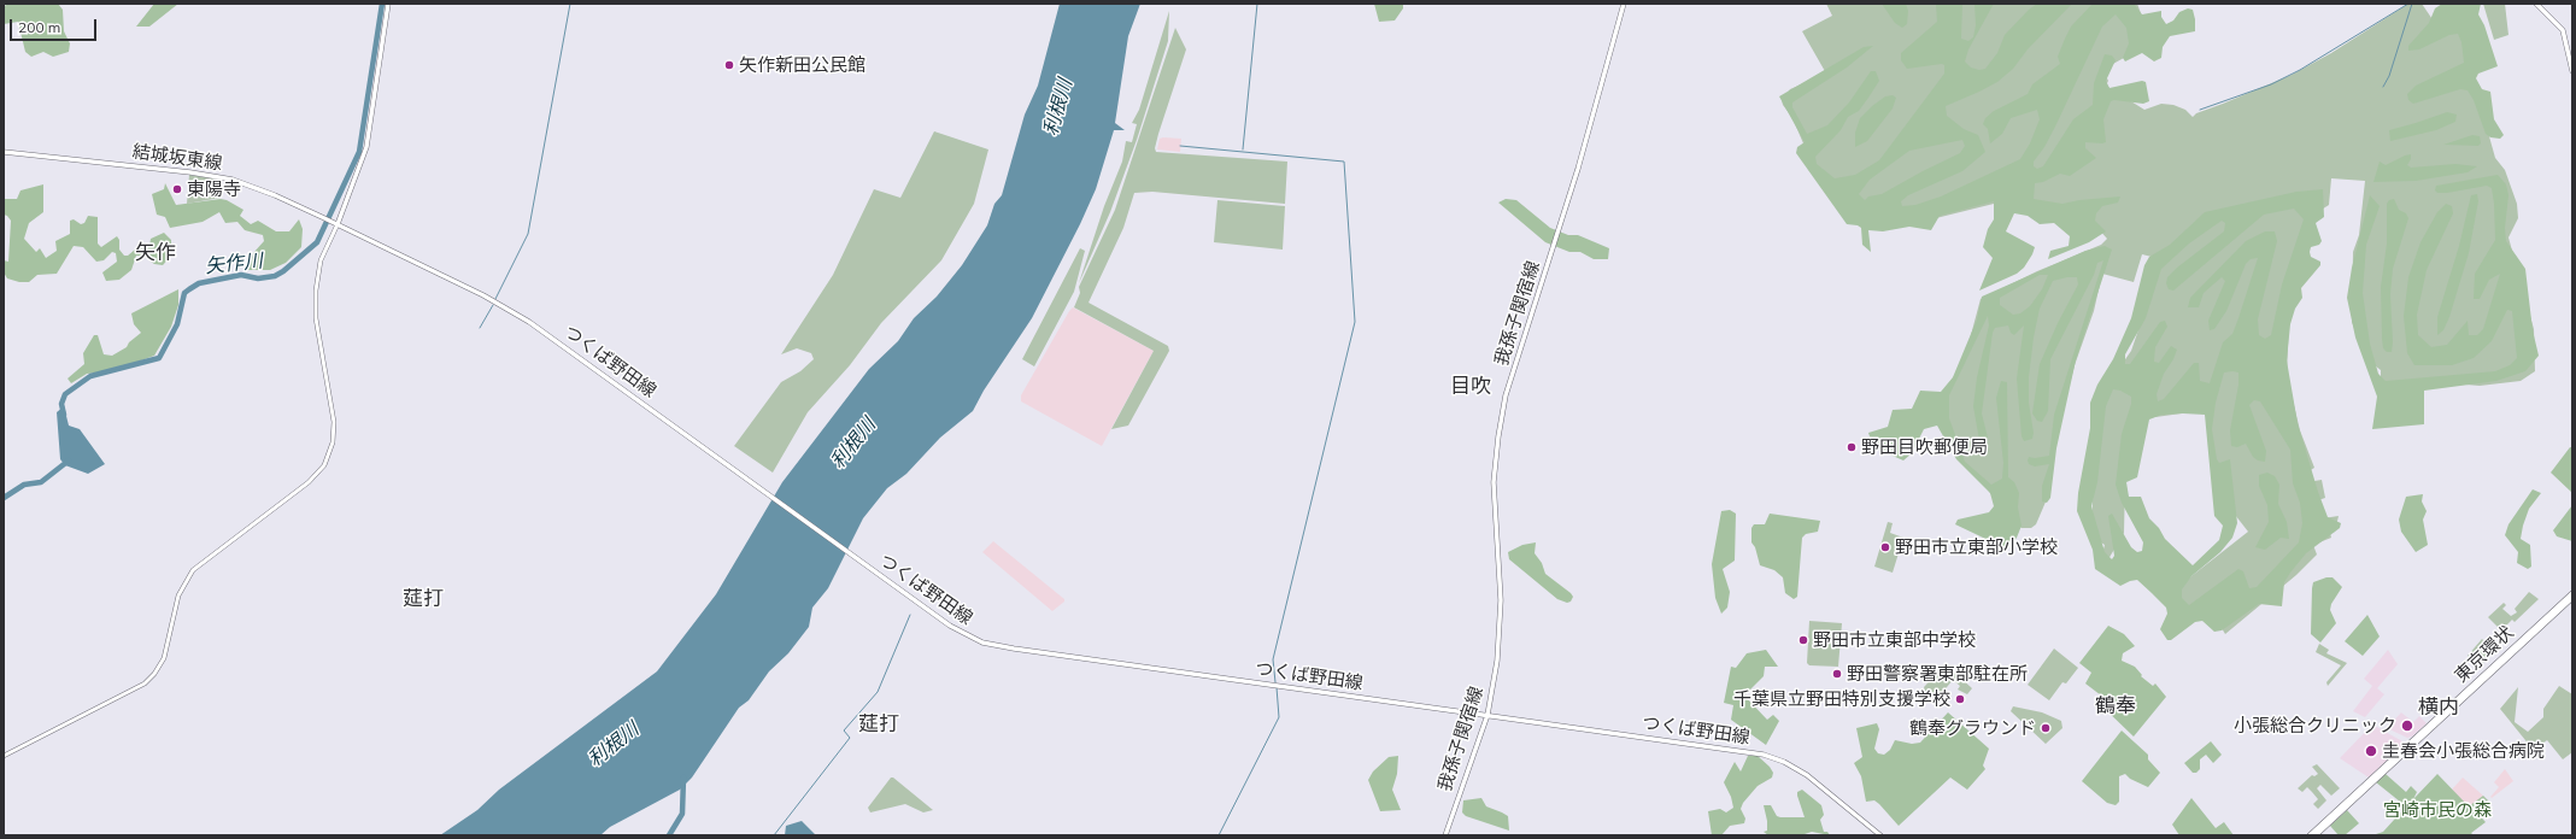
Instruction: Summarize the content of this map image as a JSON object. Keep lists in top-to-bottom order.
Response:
{
  "streets": {
    "main road": [
      "結城坂東線",
      "我孫子関宿線",
      "つくば野田線",
      "東京環状"
    ]
  },
  "crossings": [
    ["結城坂東線", "つくば野田線"],
    ["我孫子関宿線", "つくば野田線"]
  ],
  "districts": [
    "矢作",
    "目吹",
    "莚打",
    "鶴奉",
    "横内",
    "莚打"
  ],
  "water": ["利根川", "矢作川"],
  "parks": ["宮崎市民の森"],
  "places": [
    "矢作新田公民館",
    "東陽寺",
    "野田目吹郵便局",
    "野田市立東部小学校",
    "野田市立東部中学校",
    "野田警察署東部駐在所",
    "千葉県立野田特別支援学校",
    "小張総合クリニック",
    "鶴奉グラウンド",
    "圭春会小張総合病院"
  ],
  "scale_bar": "200 m"
}
